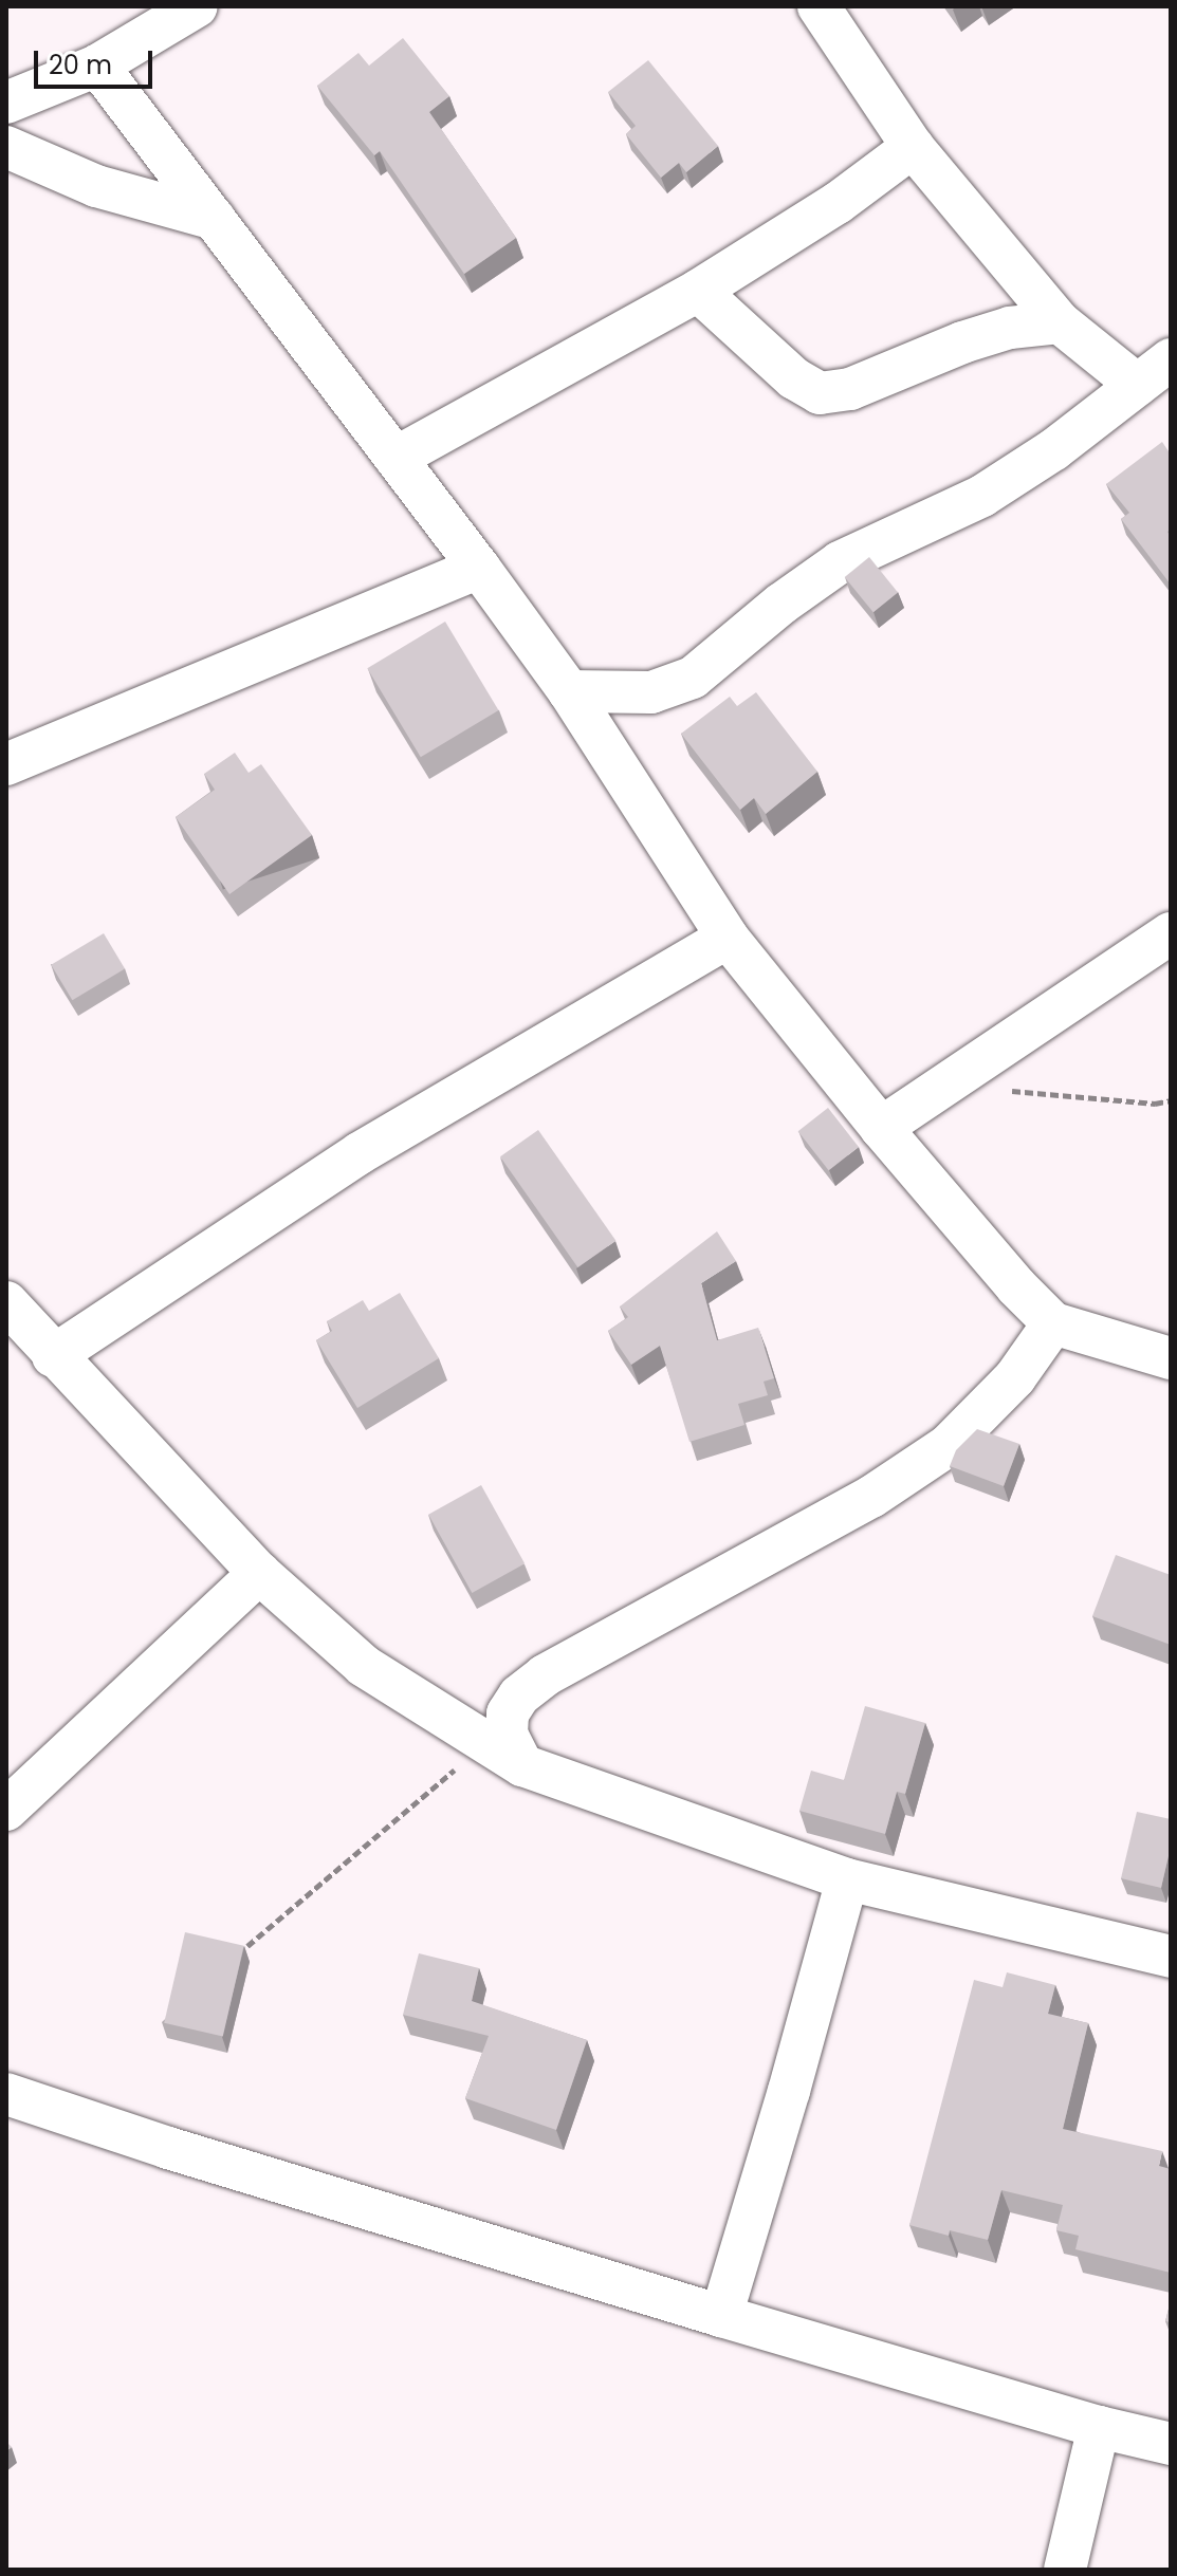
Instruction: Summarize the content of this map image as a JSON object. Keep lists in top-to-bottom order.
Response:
{
  "scale_bar": "20 m"
}
